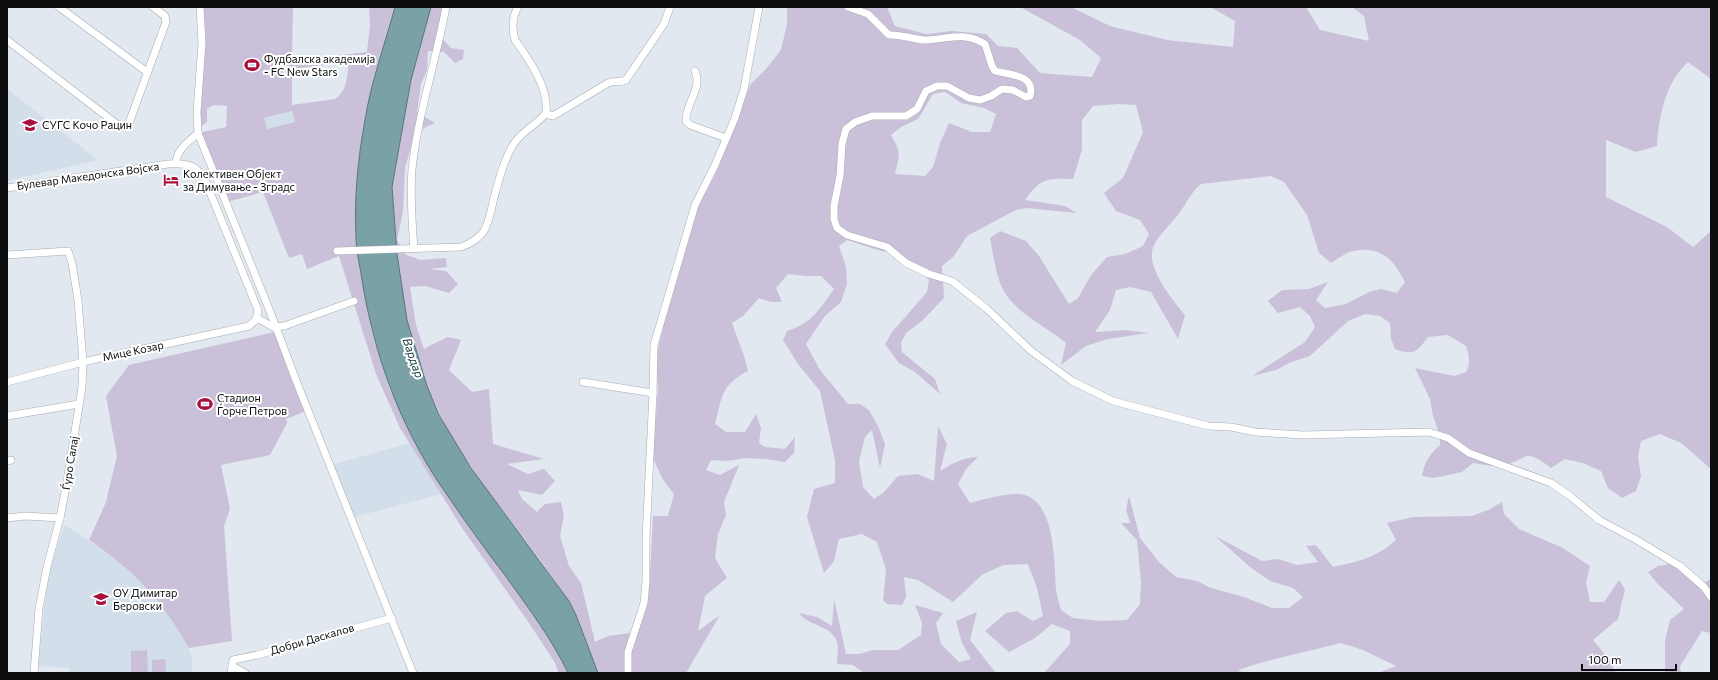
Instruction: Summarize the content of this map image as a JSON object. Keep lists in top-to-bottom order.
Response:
{
  "streets": {
    "street": [
      "Булевар Македонска Војска",
      "Мице Козар",
      "Ѓуро Салај",
      "Добри Даскалов"
    ]
  },
  "crossings": [
    ["Булевар Македонска Војска", "Мице Козар"],
    ["Мице Козар", "Ѓуро Салај"]
  ],
  "water": ["Вардар"],
  "places": {
    "sports": ["Фудбалска академија - FC New Stars", "Стадион Ѓорче Петров"],
    "school or university": ["СУГС Кочо Рацин", "ОУ Димитар Беровски"],
    "hotel": ["Колективен Објект за Димување - Зградс"]
  },
  "scale_bar": "100 m"
}
